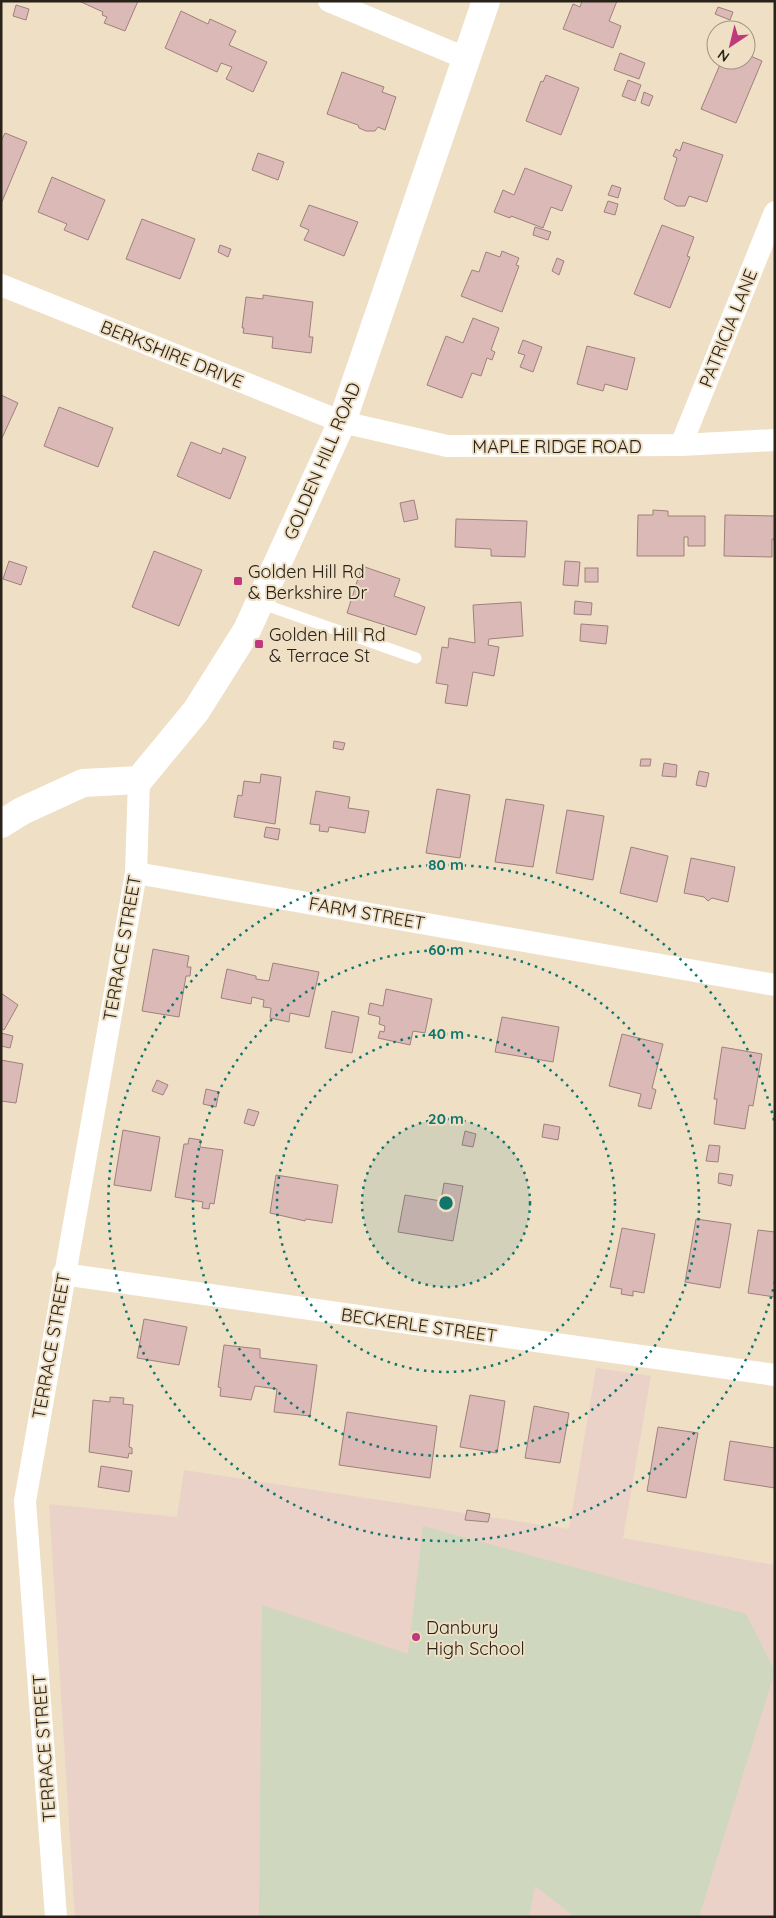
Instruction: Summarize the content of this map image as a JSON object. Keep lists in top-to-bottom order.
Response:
{
  "streets": {
    "street": [
      "PATRICIA LANE",
      "BERKSHIRE DRIVE",
      "MAPLE RIDGE ROAD",
      "GOLDEN HILL ROAD",
      "FARM STREET",
      "TERRACE STREET",
      "BECKERLE STREET"
    ]
  },
  "crossings": [
    ["PATRICIA LANE", "MAPLE RIDGE ROAD"],
    ["BERKSHIRE DRIVE", "MAPLE RIDGE ROAD"],
    ["BERKSHIRE DRIVE", "GOLDEN HILL ROAD"],
    ["MAPLE RIDGE ROAD", "GOLDEN HILL ROAD"],
    ["GOLDEN HILL ROAD", "TERRACE STREET"],
    ["FARM STREET", "TERRACE STREET"],
    ["TERRACE STREET", "BECKERLE STREET"]
  ],
  "places": {
    "transit": ["Golden Hill Rd & Berkshire Dr", "Golden Hill Rd & Terrace St"],
    "other": ["Danbury High School"]
  },
  "north": "bottom left",
  "rings": [
    "80 m",
    "60 m",
    "40 m",
    "20 m"
  ]
}
